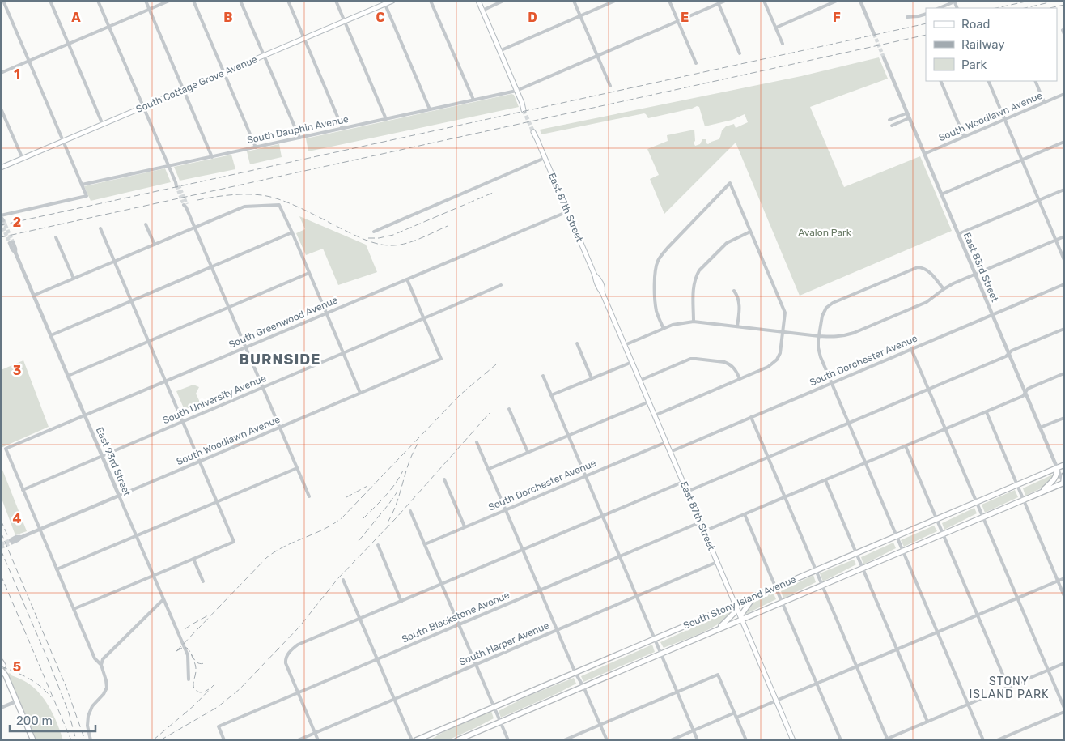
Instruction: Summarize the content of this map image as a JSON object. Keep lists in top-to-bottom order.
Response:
{
  "streets": {
    "main road": ["South Cottage Grove Avenue", "East 87th Street", "South Stony Island Avenue"],
    "street": [
      "South Woodlawn Avenue",
      "South Dauphin Avenue",
      "East 83rd Street",
      "South Greenwood Avenue",
      "South Dorchester Avenue",
      "South University Avenue",
      "East 93rd Street",
      "South Blackstone Avenue",
      "South Harper Avenue"
    ]
  },
  "crossings": [
    ["South Woodlawn Avenue", "East 83rd Street"],
    ["South Woodlawn Avenue", "South University Avenue"],
    ["South Woodlawn Avenue", "East 93rd Street"],
    ["East 87th Street", "South Greenwood Avenue"],
    ["East 87th Street", "South Dorchester Avenue"],
    ["East 87th Street", "South Stony Island Avenue"],
    ["East 87th Street", "South Blackstone Avenue"],
    ["East 87th Street", "South Harper Avenue"],
    ["East 83rd Street", "South Dorchester Avenue"],
    ["East 83rd Street", "South Stony Island Avenue"],
    ["South Greenwood Avenue", "South University Avenue"],
    ["South Greenwood Avenue", "East 93rd Street"],
    ["South University Avenue", "East 93rd Street"]
  ],
  "districts": ["BURNSIDE", "STONY ISLAND PARK"],
  "parks": ["Avalon Park"],
  "legend": ["Road", "Railway", "Park"],
  "scale_bar": "200 m",
  "grid": {
    "columns": [
      "A",
      "B",
      "C",
      "D",
      "E",
      "F"
    ],
    "rows": [
      "1",
      "2",
      "3",
      "4",
      "5"
    ]
  }
}
